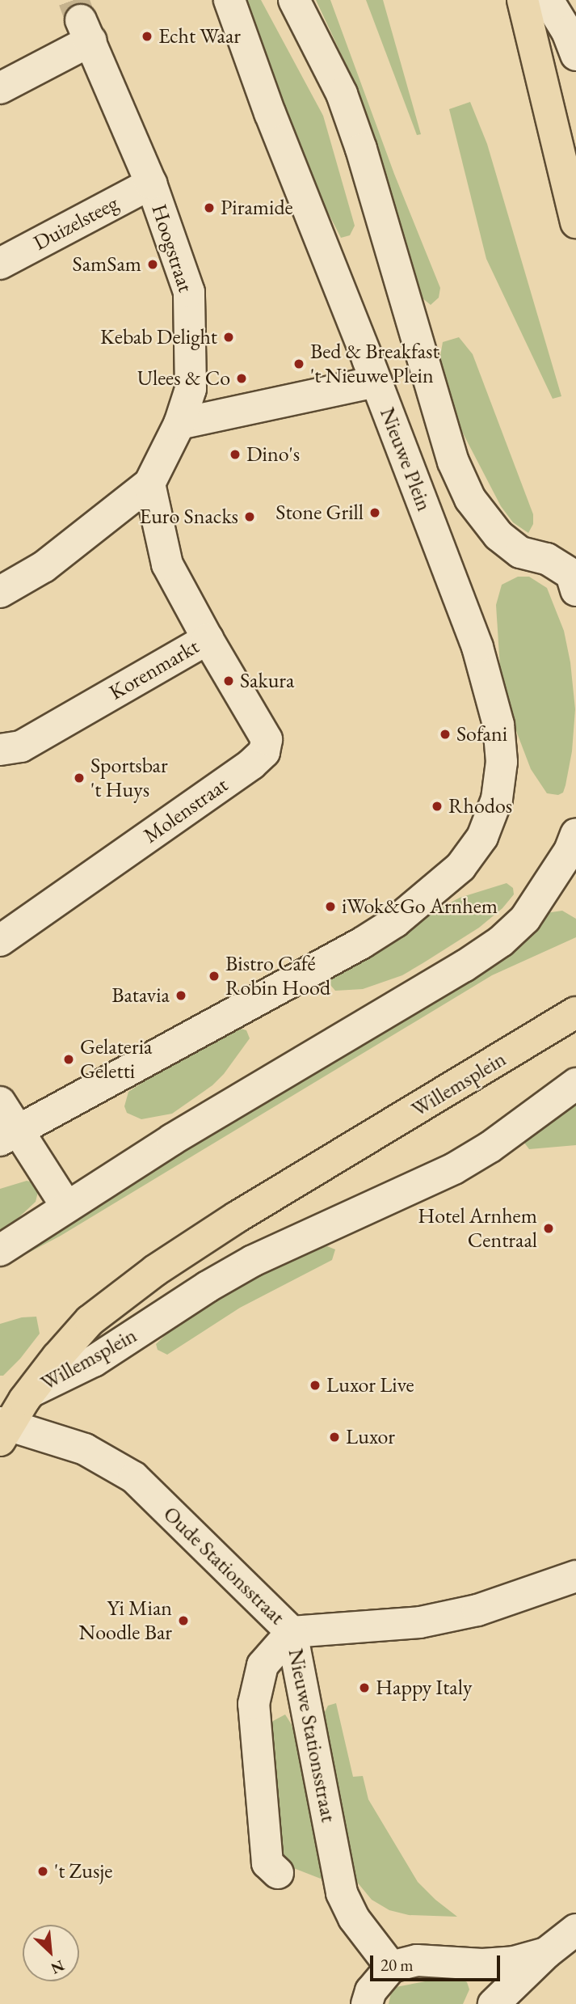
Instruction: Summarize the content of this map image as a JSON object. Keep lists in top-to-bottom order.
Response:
{
  "streets": {
    "main road": ["Willemsplein"],
    "street": [
      "Duizelsteeg",
      "Hoogstraat",
      "Nieuwe Plein",
      "Korenmarkt",
      "Molenstraat",
      "Oude Stationsstraat",
      "Nieuwe Stationsstraat"
    ]
  },
  "crossings": [
    ["Duizelsteeg", "Hoogstraat"],
    ["Hoogstraat", "Korenmarkt"],
    ["Korenmarkt", "Molenstraat"],
    ["Oude Stationsstraat", "Nieuwe Stationsstraat"]
  ],
  "places": [
    "Echt Waar",
    "Piramide",
    "SamSam",
    "Kebab Delight",
    "Bed & Breakfast 't Nieuwe Plein",
    "Ulees & Co",
    "Dino's",
    "Stone Grill",
    "Euro Snacks",
    "Sakura",
    "Sofani",
    "Sportsbar 't Huys",
    "Rhodos",
    "iWok&Go Arnhem",
    "Bistro Café Robin Hood",
    "Batavia",
    "Gelateria Geletti",
    "Hotel Arnhem Centraal",
    "Luxor Live",
    "Luxor",
    "Yi Mian Noodle Bar",
    "Happy Italy",
    "'t Zusje"
  ],
  "scale_bar": "20 m",
  "north": "bottom right"
}
